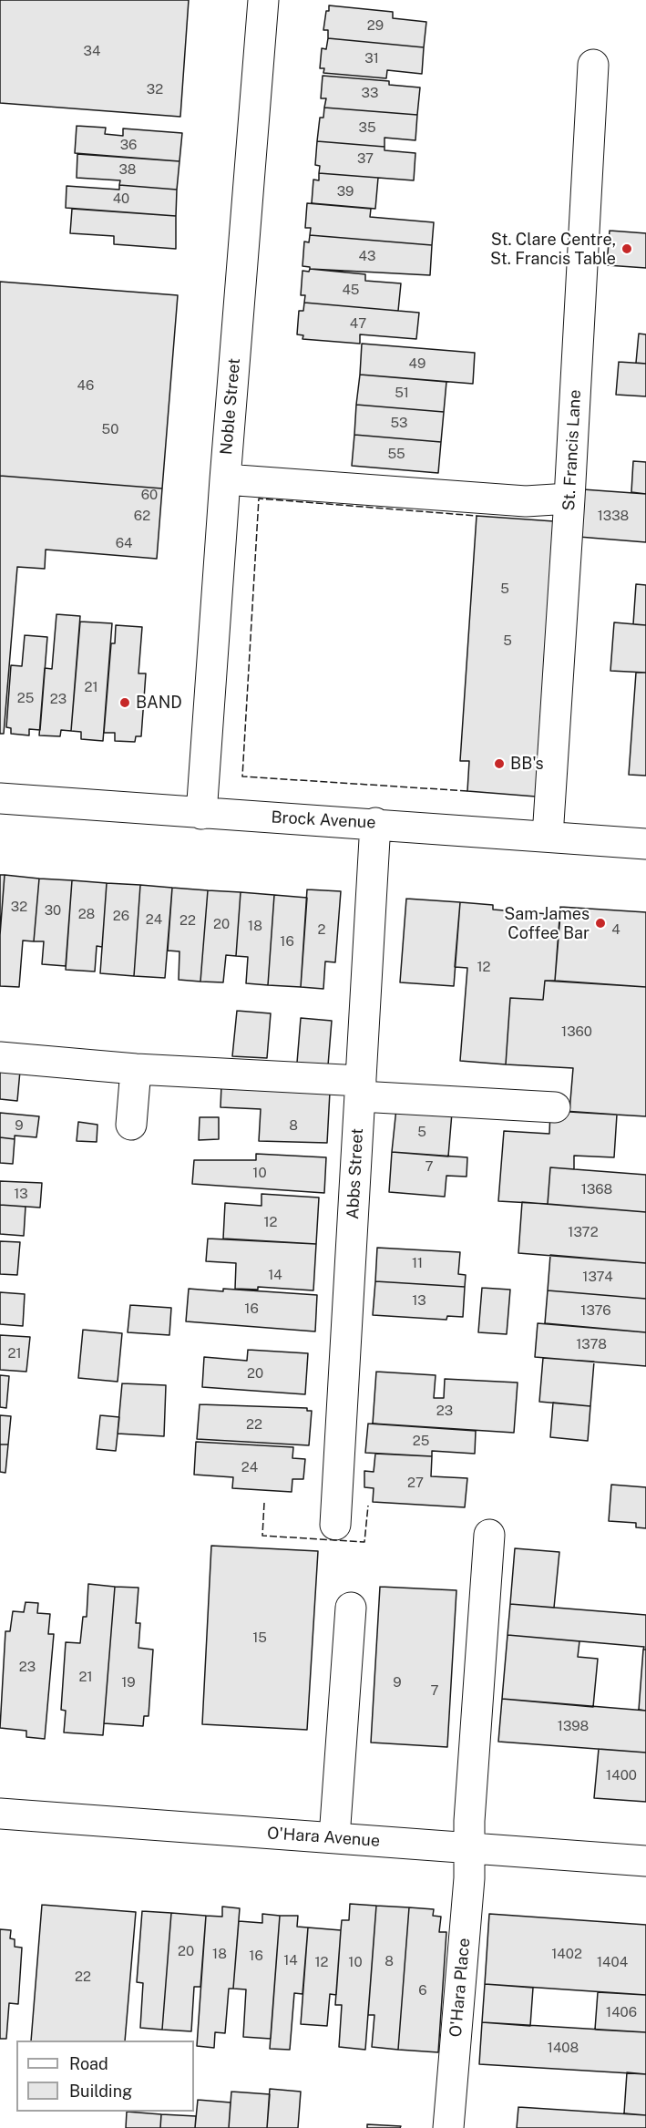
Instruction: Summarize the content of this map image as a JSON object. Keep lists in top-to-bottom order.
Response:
{
  "streets": {
    "street": [
      "Noble Street",
      "St. Francis Lane",
      "Brock Avenue",
      "Abbs Street",
      "O'Hara Avenue",
      "O'Hara Place"
    ]
  },
  "crossings": [
    ["Noble Street", "Brock Avenue"],
    ["St. Francis Lane", "Brock Avenue"],
    ["Brock Avenue", "Abbs Street"],
    ["O'Hara Avenue", "O'Hara Place"]
  ],
  "places": [
    "St. Clare Centre, St. Francis Table",
    "BAND",
    "BB's",
    "Sam James Coffee Bar"
  ],
  "house_numbers": [
    "29",
    "34",
    "31",
    "32",
    "33",
    "35",
    "36",
    "37",
    "38",
    "39",
    "40",
    "43",
    "45",
    "47",
    "49",
    "46",
    "51",
    "53",
    "50",
    "55",
    "60",
    "62",
    "1338",
    "64",
    "5",
    "5",
    "21",
    "25",
    "23",
    "32",
    "30",
    "28",
    "26",
    "24",
    "22",
    "20",
    "18",
    "2",
    "4",
    "16",
    "12",
    "1360",
    "9",
    "8",
    "5",
    "7",
    "10",
    "1368",
    "13",
    "12",
    "1372",
    "11",
    "14",
    "1374",
    "13",
    "16",
    "1376",
    "1378",
    "21",
    "20",
    "23",
    "22",
    "25",
    "24",
    "27",
    "15",
    "23",
    "21",
    "19",
    "9",
    "7",
    "1398",
    "1400",
    "20",
    "18",
    "1402",
    "16",
    "14",
    "8",
    "12",
    "10",
    "1404",
    "22",
    "6",
    "1406",
    "1408"
  ],
  "legend": ["Road", "Building"]
}
